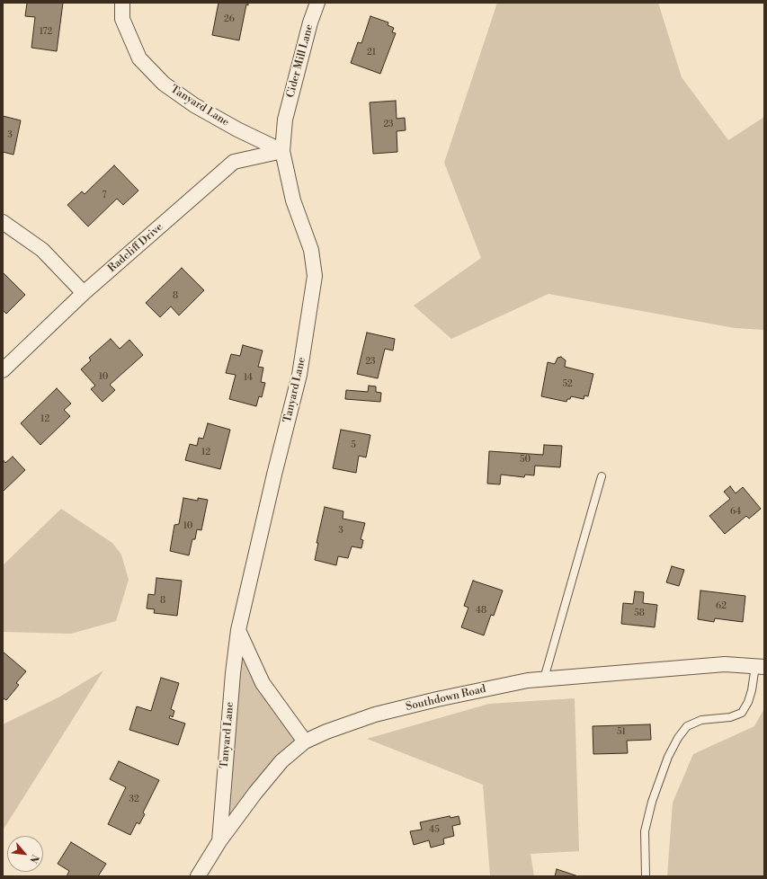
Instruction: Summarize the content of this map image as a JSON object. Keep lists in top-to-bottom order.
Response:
{
  "streets": {
    "street": [
      "Cider Mill Lane",
      "Tanyard Lane",
      "Radcliff Drive",
      "Southdown Road"
    ]
  },
  "crossings": [
    ["Cider Mill Lane", "Tanyard Lane"],
    ["Tanyard Lane", "Radcliff Drive"],
    ["Tanyard Lane", "Southdown Road"]
  ],
  "house_numbers": [
    "26",
    "172",
    "21",
    "23",
    "3",
    "7",
    "8",
    "23",
    "10",
    "14",
    "52",
    "12",
    "5",
    "12",
    "50",
    "64",
    "10",
    "3",
    "8",
    "62",
    "48",
    "58",
    "51",
    "32",
    "45"
  ],
  "north": "bottom right"
}
